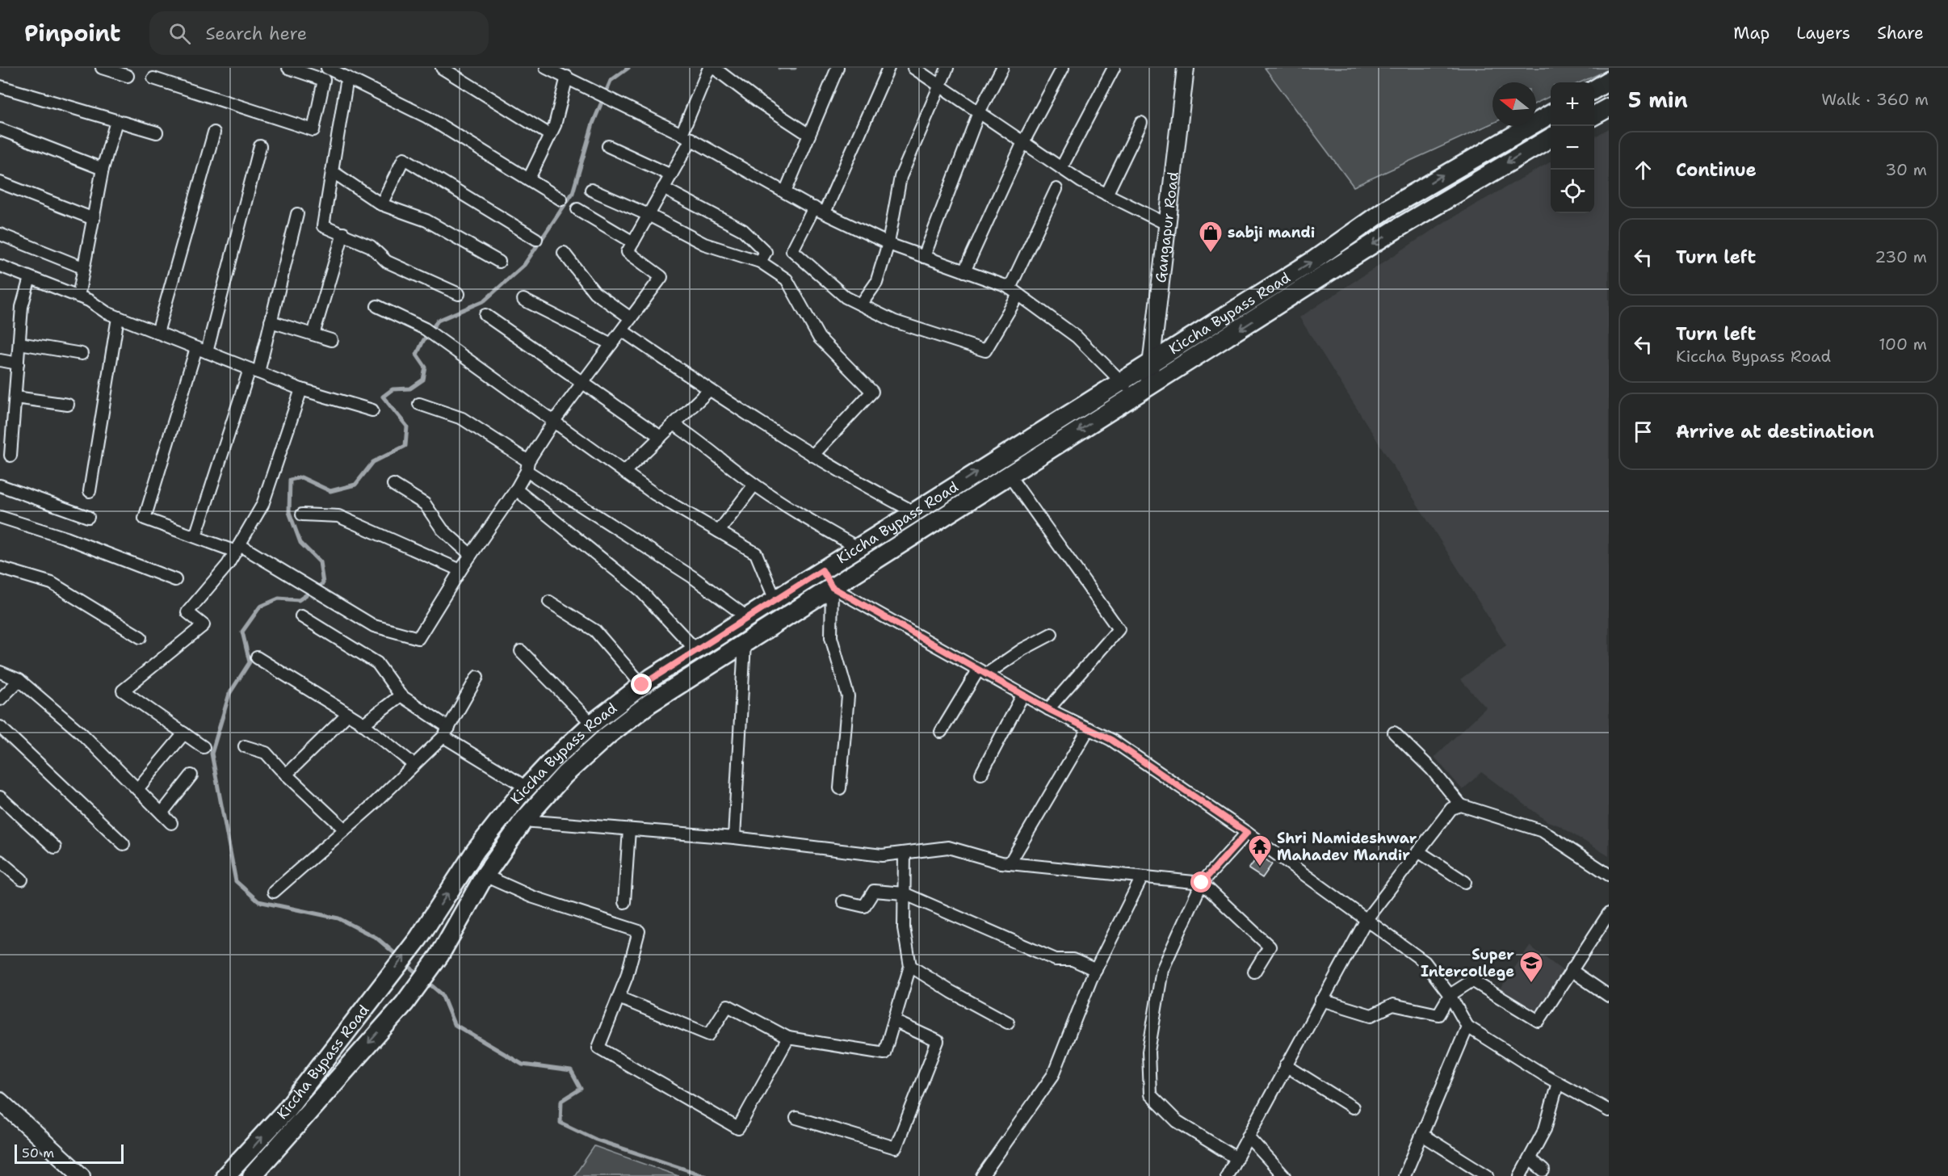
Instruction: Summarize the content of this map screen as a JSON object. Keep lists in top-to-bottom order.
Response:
{
  "streets": {
    "main road": ["Kiccha Bypass Road"],
    "street": ["Gangapur Road"]
  },
  "crossings": [
    ["Gangapur Road", "Kiccha Bypass Road"]
  ],
  "places": {
    "shop": ["sabji mandi"],
    "temple": ["Shri Namideshwar Mahadev Mandir"],
    "school or university": ["Super Intercollege"]
  },
  "scale_bar": "50 m",
  "north": "left",
  "page": {
    "header": "Pinpoint",
    "search": "Search here",
    "nav": ["Map", "Layers", "Share"],
    "heading": ["5 min", "Walk · 360 m"],
    "map_buttons": ["+", "−"],
    "list": [
      ["Continue", "30 m"],
      ["Turn left", "230 m"],
      ["Turn left", "Kiccha Bypass Road", "100 m"],
      "Arrive at destination"
    ],
    "scale": "50 m"
  }
}
